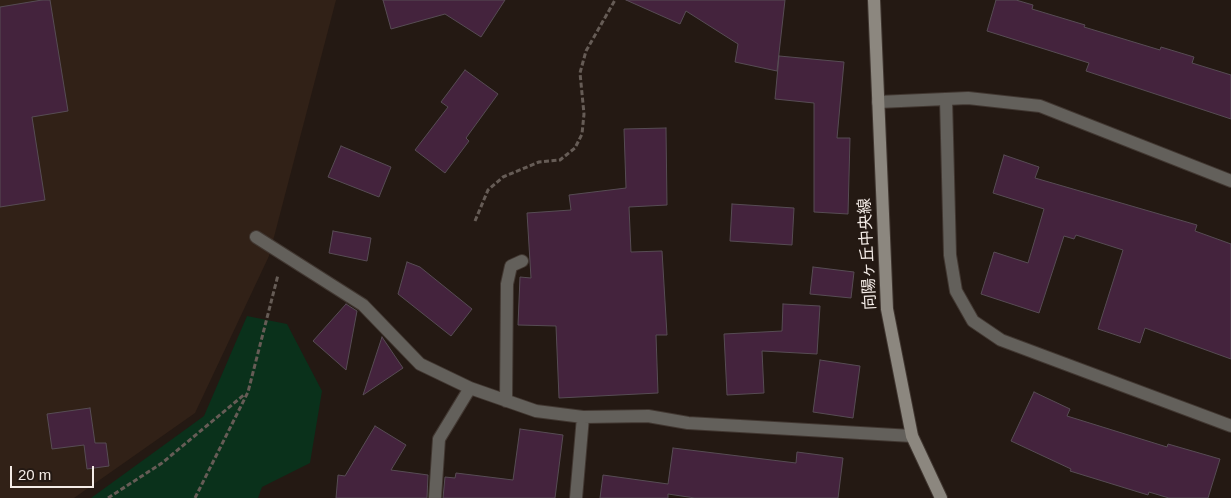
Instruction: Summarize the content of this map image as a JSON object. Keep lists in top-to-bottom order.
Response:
{
  "streets": {
    "street": ["向陽ヶ丘中央線"]
  },
  "scale_bar": "20 m"
}
